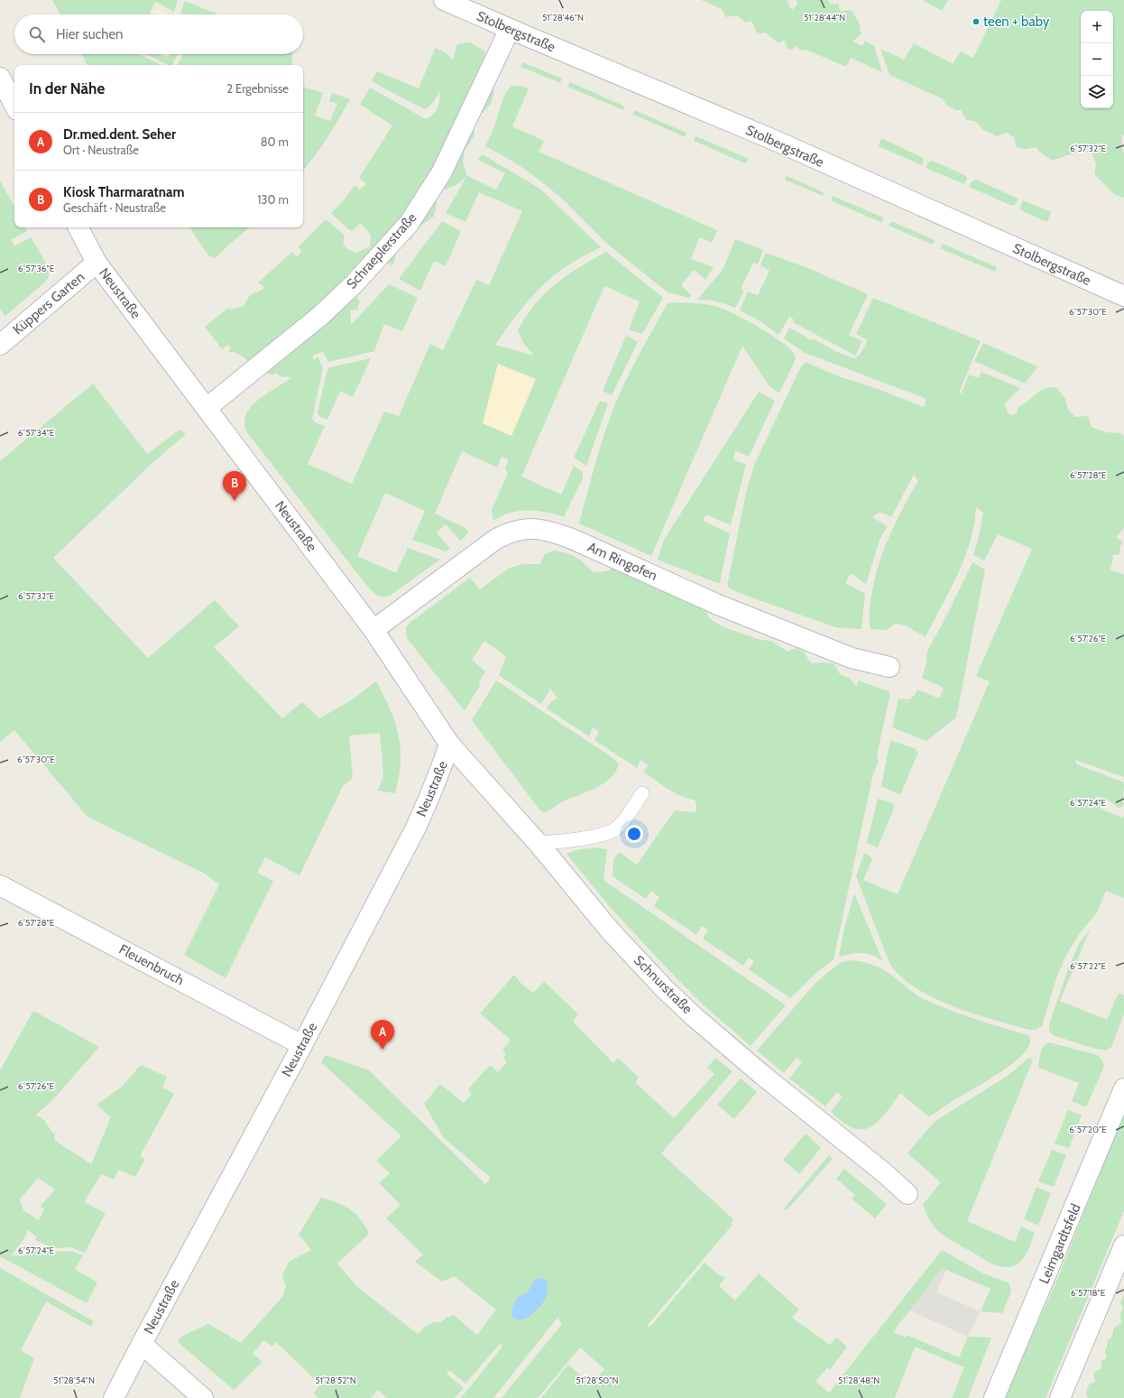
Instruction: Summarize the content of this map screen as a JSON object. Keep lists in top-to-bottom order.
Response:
{
  "streets": {
    "street": [
      "Stolbergstraße",
      "Schraeplerstraße",
      "Neustraße",
      "Küppers Garten",
      "Am Ringofen",
      "Fleuenbruch",
      "Schnurstraße",
      "Leimgardtsfeld"
    ]
  },
  "crossings": [
    ["Stolbergstraße", "Schraeplerstraße"],
    ["Schraeplerstraße", "Neustraße"],
    ["Neustraße", "Küppers Garten"],
    ["Neustraße", "Am Ringofen"],
    ["Neustraße", "Fleuenbruch"],
    ["Neustraße", "Schnurstraße"]
  ],
  "places": ["teen + baby"],
  "page": {
    "map_buttons": ["+", "−"],
    "search": "Hier suchen",
    "heading": ["In der Nähe", "2 Ergebnisse"],
    "list": [
      {
        "mark": "A",
        "name": "Dr.med.dent. Seher",
        "note": "Ort · Neustraße",
        "value": "80 m"
      },
      {
        "mark": "B",
        "name": "Kiosk Tharmaratnam",
        "note": "Geschäft · Neustraße",
        "value": "130 m"
      }
    ],
    "pins": ["B", "A"]
  },
  "coordinates": [
    "51°28'44\"N",
    "51°28'46\"N",
    "6°57'32\"E",
    "6°57'36\"E",
    "6°57'30\"E",
    "6°57'34\"E",
    "6°57'28\"E",
    "6°57'26\"E",
    "6°57'24\"E",
    "6°57'22\"E",
    "6°57'20\"E",
    "6°57'18\"E",
    "51°28'54\"N",
    "51°28'52\"N",
    "51°28'50\"N",
    "51°28'48\"N"
  ]
}
